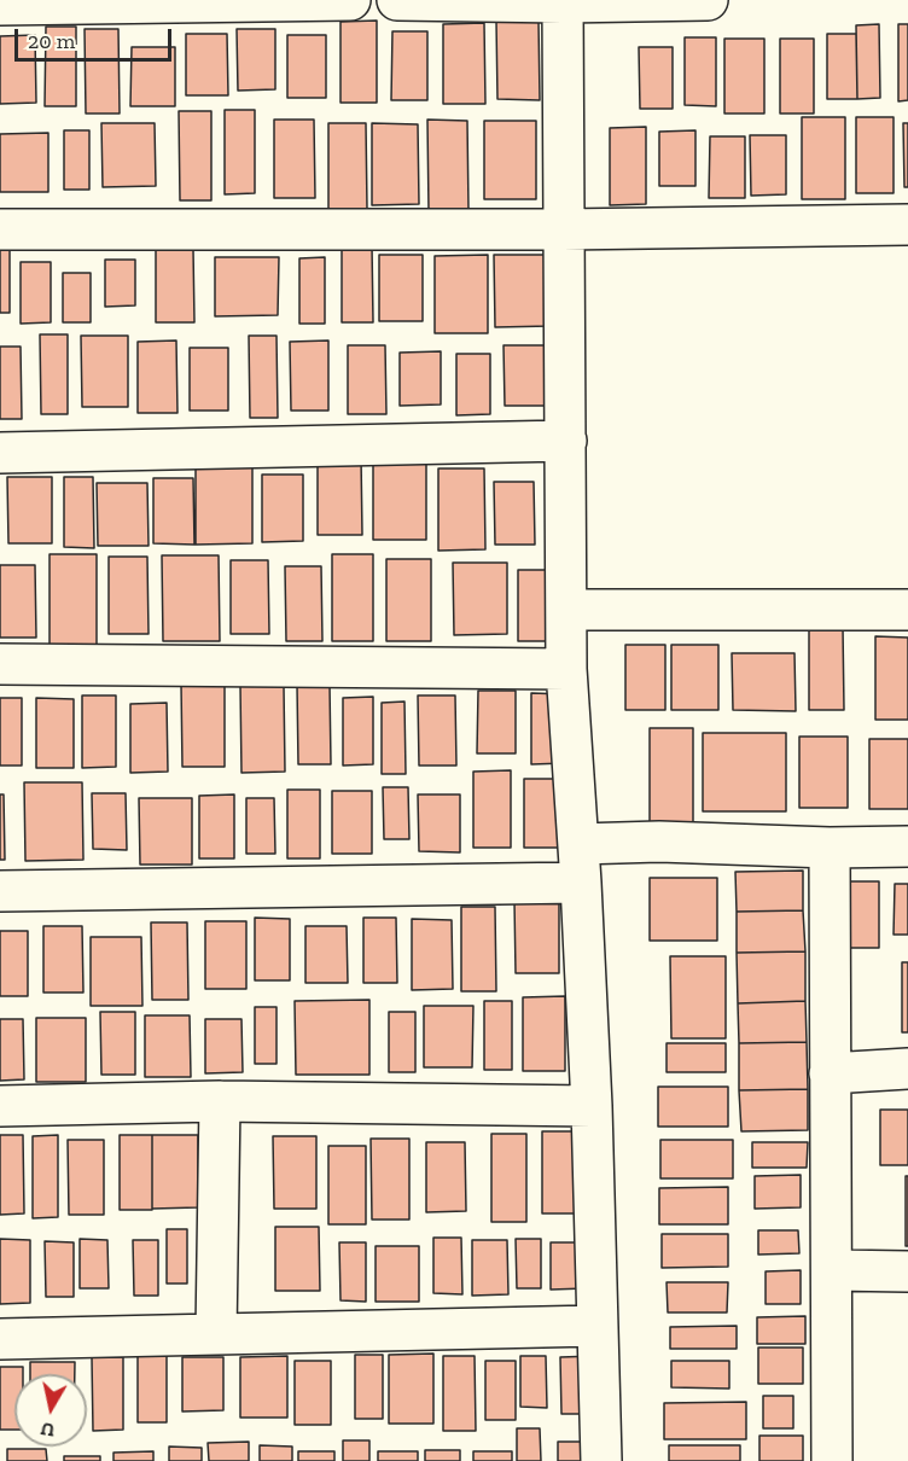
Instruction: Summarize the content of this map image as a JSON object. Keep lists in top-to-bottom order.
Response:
{
  "scale_bar": "20 m",
  "north": "bottom"
}
